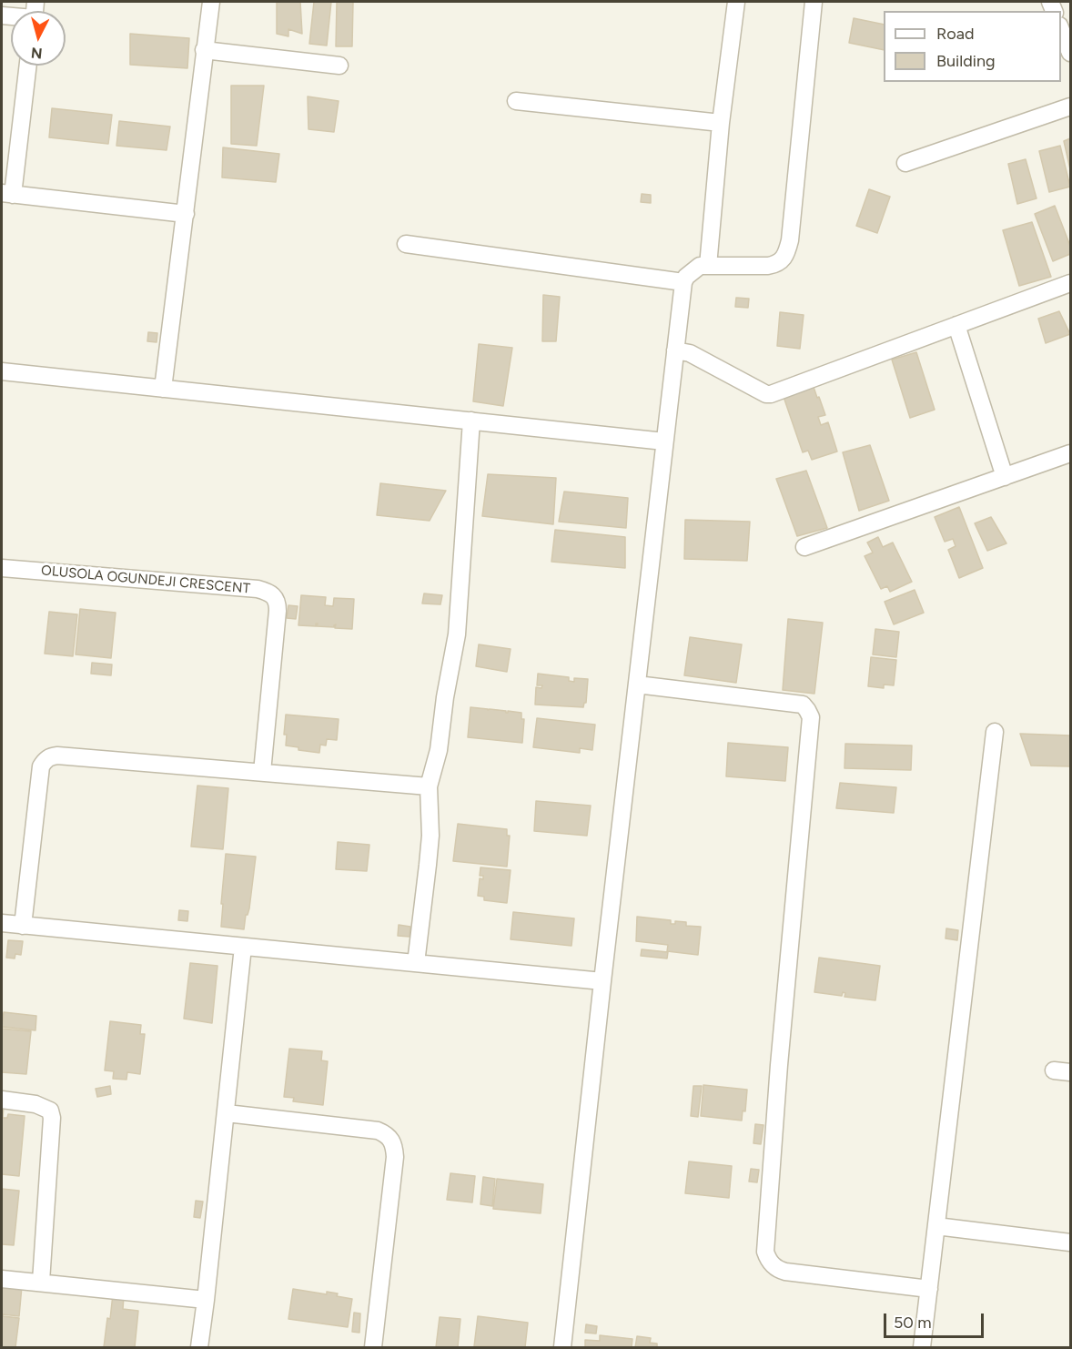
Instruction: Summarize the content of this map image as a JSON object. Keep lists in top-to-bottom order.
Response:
{
  "streets": {
    "street": ["OLUSOLA OGUNDEJI CRESCENT"]
  },
  "legend": ["Road", "Building"],
  "scale_bar": "50 m",
  "north": "bottom"
}
